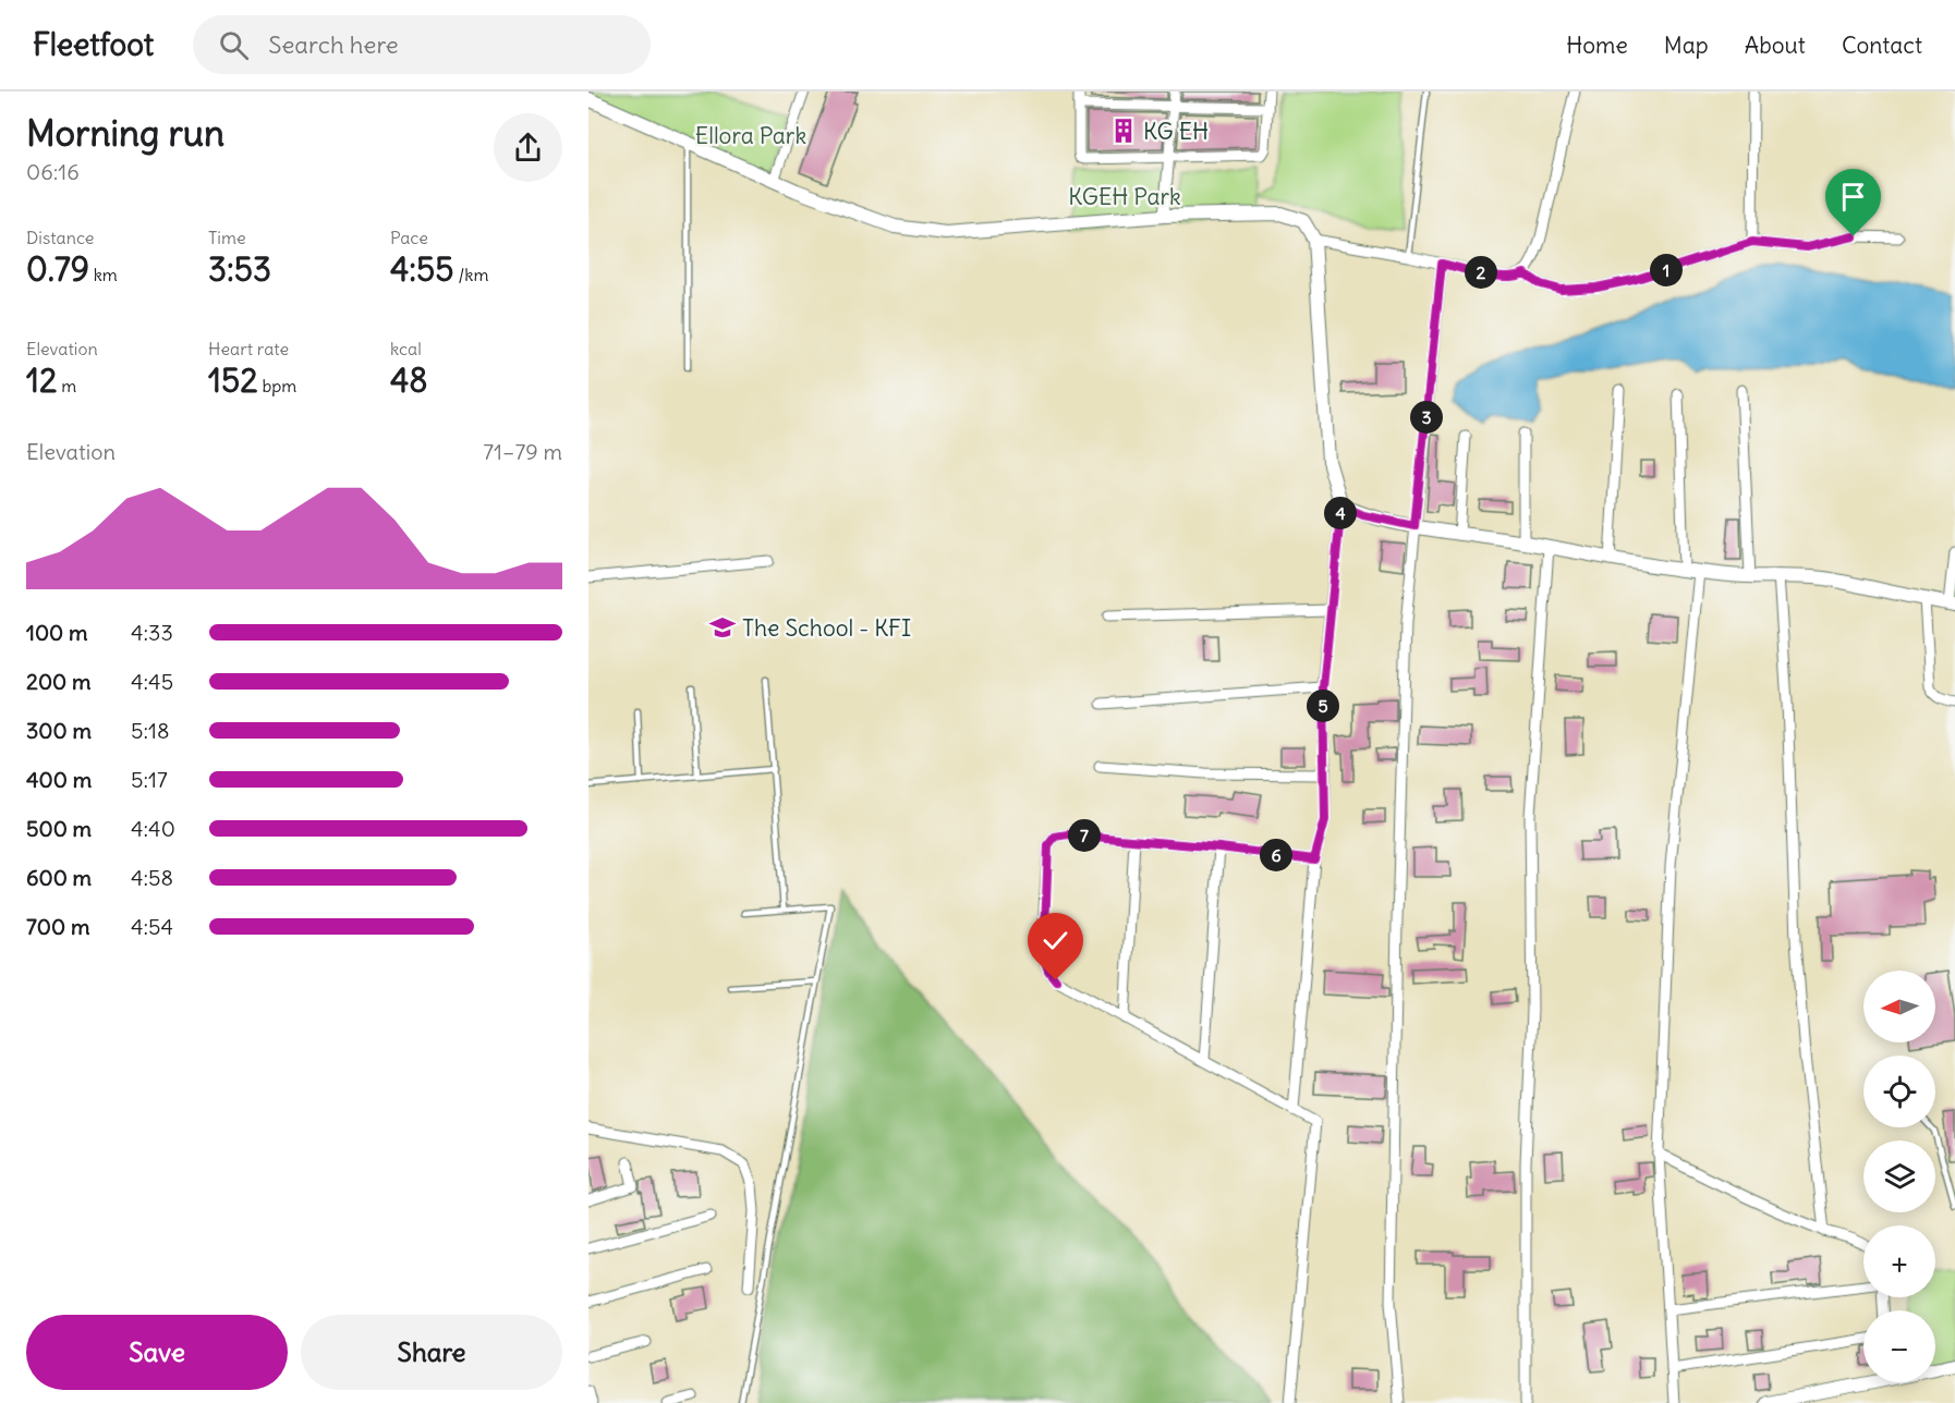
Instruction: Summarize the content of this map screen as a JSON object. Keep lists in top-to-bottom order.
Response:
{
  "parks": ["Ellora Park", "KGEH Park"],
  "places": {
    "building": ["KG EH"],
    "school or university": ["The School - KFI"]
  },
  "north": "left",
  "page": {
    "header": "Fleetfoot",
    "search": "Search here",
    "nav": [
      "Home",
      "Map",
      "About",
      "Contact"
    ],
    "heading": ["Morning run", "06:16"],
    "stats": [
      ["Distance", "0.79 km"],
      ["Time", "3:53"],
      ["Pace", "4:55 /km"],
      ["Elevation", "12 m"],
      ["Heart rate", "152 bpm"],
      ["kcal", "48"]
    ],
    "pins": [
      "1",
      "2",
      "3",
      "4",
      "5",
      "7",
      "6"
    ],
    "chart": ["Elevation", "71–79 m"],
    "list": [
      {
        "name": "100 m",
        "note": "4:33"
      },
      {
        "name": "200 m",
        "note": "4:45"
      },
      {
        "name": "300 m",
        "note": "5:18"
      },
      {
        "name": "400 m",
        "note": "5:17"
      },
      {
        "name": "500 m",
        "note": "4:40"
      },
      {
        "name": "600 m",
        "note": "4:58"
      },
      {
        "name": "700 m",
        "note": "4:54"
      }
    ],
    "map_buttons": ["+", "−"],
    "buttons": ["Save", "Share"]
  }
}
